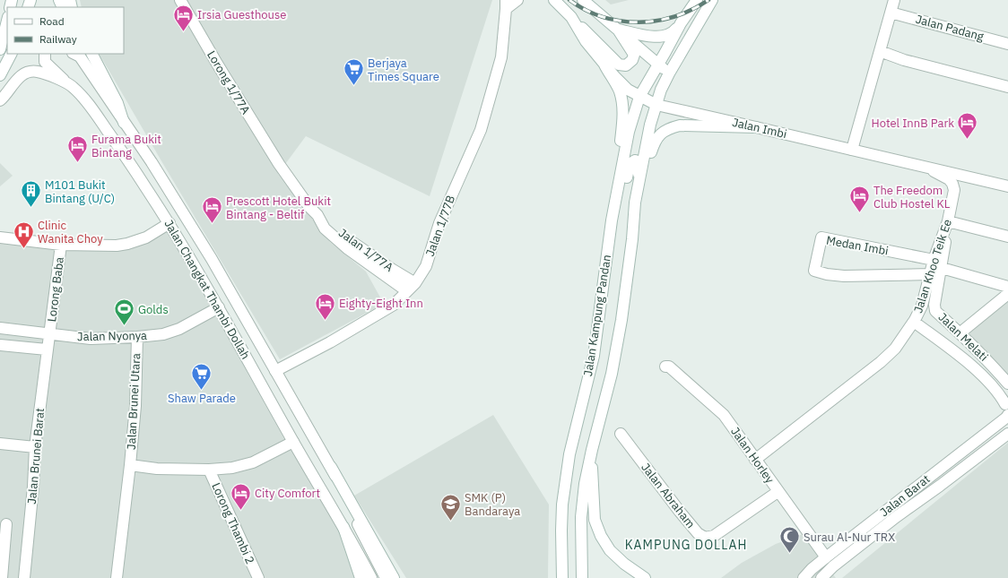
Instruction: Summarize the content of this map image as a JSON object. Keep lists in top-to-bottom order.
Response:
{
  "streets": {
    "street": [
      "Jalan Padang",
      "Lorong 1/77A",
      "Jalan Imbi",
      "Jalan 1/77B",
      "Medan Imbi",
      "Jalan 1/77A",
      "Jalan Khoo Teik Ee",
      "Lorong Baba",
      "Jalan Changkat Thambi Dollah",
      "Jalan Kampung Pandan",
      "Jalan Nyonya",
      "Jalan Melati",
      "Jalan Brunei Utara",
      "Jalan Horley",
      "Jalan Brunei Barat",
      "Jalan Abraham",
      "Jalan Barat",
      "Lorong Thambi 2"
    ]
  },
  "crossings": [
    ["Lorong 1/77A", "Jalan 1/77A"],
    ["Jalan Imbi", "Jalan Khoo Teik Ee"],
    ["Jalan Imbi", "Jalan Kampung Pandan"],
    ["Jalan 1/77B", "Jalan 1/77A"],
    ["Jalan 1/77B", "Jalan Changkat Thambi Dollah"],
    ["Medan Imbi", "Jalan Khoo Teik Ee"],
    ["Jalan Khoo Teik Ee", "Jalan Melati"],
    ["Jalan Khoo Teik Ee", "Jalan Horley"],
    ["Lorong Baba", "Jalan Nyonya"],
    ["Lorong Baba", "Jalan Brunei Barat"],
    ["Jalan Changkat Thambi Dollah", "Jalan Nyonya"],
    ["Jalan Changkat Thambi Dollah", "Jalan Brunei Utara"],
    ["Jalan Nyonya", "Jalan Brunei Utara"],
    ["Jalan Nyonya", "Jalan Brunei Barat"],
    ["Jalan Brunei Utara", "Lorong Thambi 2"],
    ["Jalan Horley", "Jalan Abraham"],
    ["Jalan Horley", "Jalan Barat"]
  ],
  "districts": ["KAMPUNG DOLLAH"],
  "places": {
    "hotel": [
      "Irsia Guesthouse",
      "Hotel InnB Park",
      "Furama Bukit Bintang",
      "The Freedom Club Hostel KL",
      "Prescott Hotel Bukit Bintang - Beltif",
      "Eighty-Eight Inn",
      "City Comfort"
    ],
    "supermarket": ["Berjaya Times Square", "Shaw Parade"],
    "building": ["M101 Bukit Bintang (U/C)"],
    "hospital": ["Clinic Wanita Choy"],
    "sports": ["Golds"],
    "school or university": ["SMK (P) Bandaraya"],
    "mosque": ["Surau Al-Nur TRX"]
  },
  "legend": ["Road", "Railway"]
}
